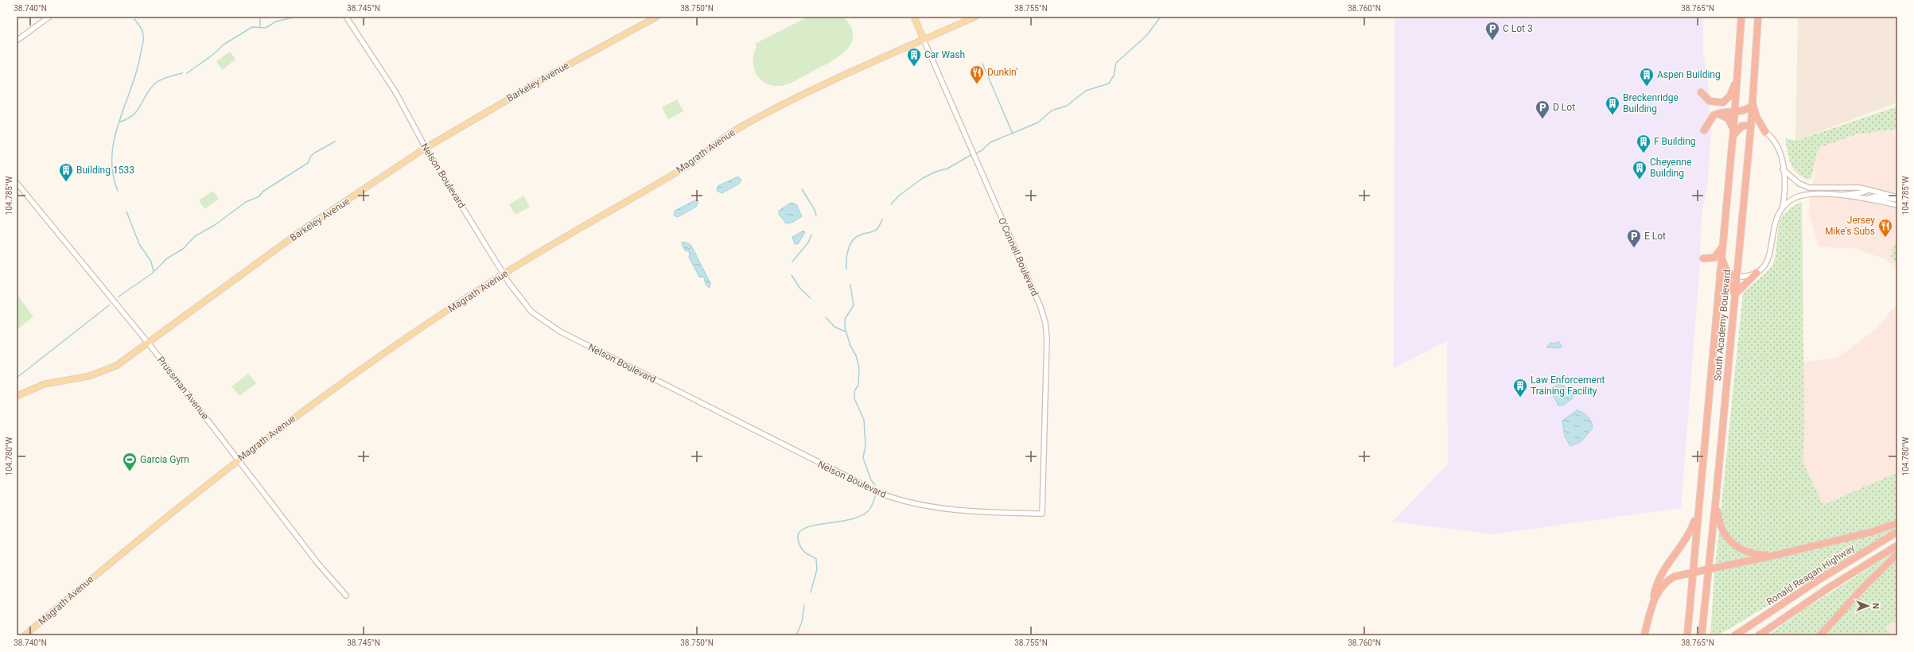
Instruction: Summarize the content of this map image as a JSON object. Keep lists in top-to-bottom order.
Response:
{
  "streets": {
    "highway": ["South Academy Boulevard", "Ronald Reagan Highway"],
    "main road": ["Barkeley Avenue", "Magrath Avenue", "O'Connell Boulevard"],
    "street": ["Nelson Boulevard", "Prussman Avenue"]
  },
  "crossings": [
    ["Barkeley Avenue", "Nelson Boulevard"],
    ["Barkeley Avenue", "Prussman Avenue"],
    ["Magrath Avenue", "Nelson Boulevard"],
    ["Magrath Avenue", "O'Connell Boulevard"],
    ["Magrath Avenue", "Prussman Avenue"],
    ["Nelson Boulevard", "O'Connell Boulevard"]
  ],
  "places": {
    "parking": ["C Lot 3", "D Lot", "E Lot"],
    "building": [
      "Car Wash",
      "Aspen Building",
      "Breckenridge Building",
      "F Building",
      "Cheyenne Building",
      "Building 1533",
      "Law Enforcement Training Facility"
    ],
    "restaurant": ["Dunkin'", "Jersey Mike's Subs"],
    "sports": ["Garcia Gym"]
  },
  "north": "right",
  "coordinates": [
    "38.740°N",
    "38.745°N",
    "38.750°N",
    "38.755°N",
    "38.760°N",
    "38.765°N",
    "104.785°W",
    "104.780°W"
  ]
}
